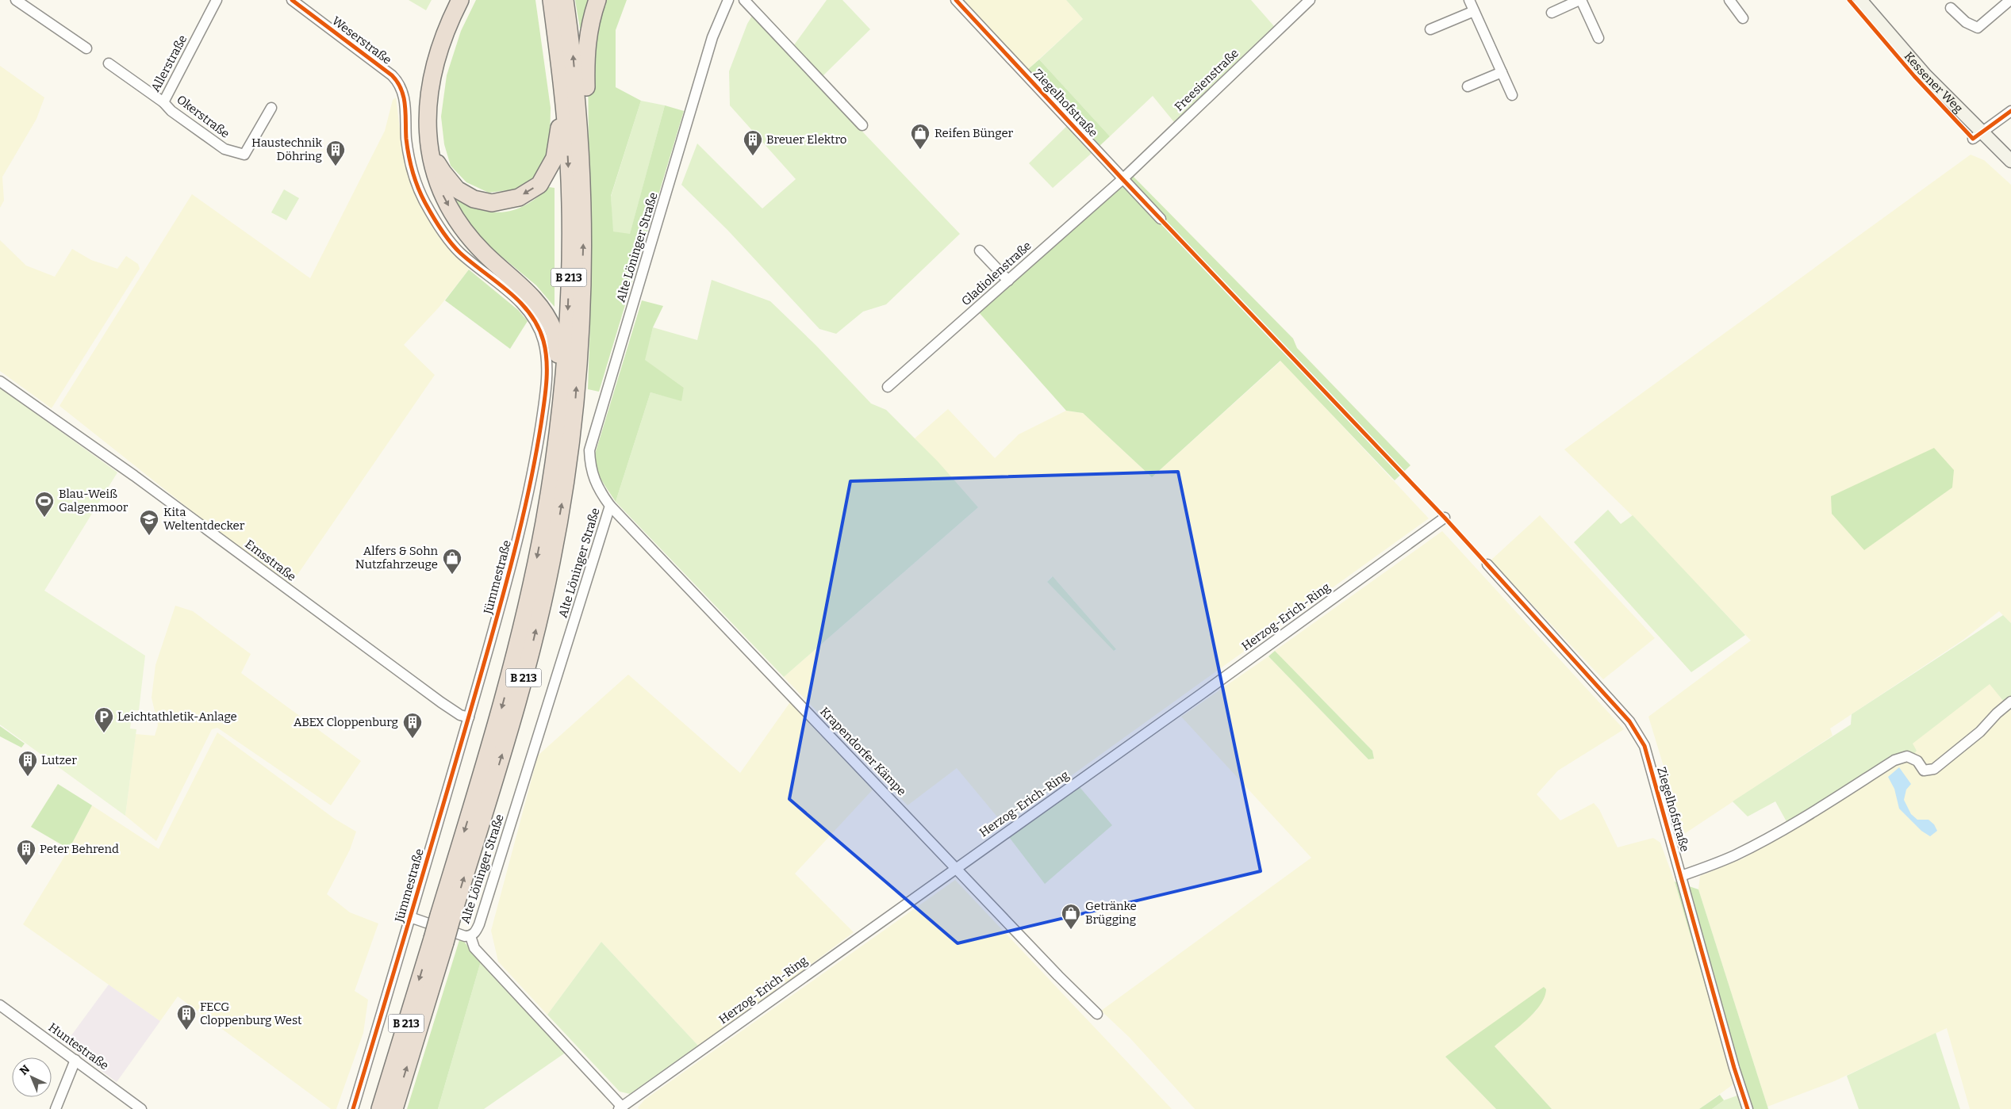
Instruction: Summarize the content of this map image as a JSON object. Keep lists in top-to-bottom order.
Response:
{
  "streets": {
    "highway": ["B 213"],
    "street": [
      "Weserstraße",
      "Allerstraße",
      "Freesienstraße",
      "Kessener Weg",
      "Ziegelhofstraße",
      "Okerstraße",
      "Alte Löninger Straße",
      "Gladiolenstraße",
      "Emsstraße",
      "Jümmestraße",
      "Herzog-Erich-Ring",
      "Krapendorfer Kämpe",
      "Huntestraße"
    ]
  },
  "crossings": [
    ["Weserstraße", "Jümmestraße"],
    ["Allerstraße", "Okerstraße"],
    ["Freesienstraße", "Ziegelhofstraße"],
    ["Freesienstraße", "Gladiolenstraße"],
    ["Ziegelhofstraße", "Gladiolenstraße"],
    ["Alte Löninger Straße", "Jümmestraße"],
    ["Alte Löninger Straße", "Krapendorfer Kämpe"],
    ["Emsstraße", "Jümmestraße"],
    ["Herzog-Erich-Ring", "Krapendorfer Kämpe"]
  ],
  "places": {
    "shop": ["Reifen Bünger", "Alfers & Sohn Nutzfahrzeuge", "Getränke Brügging"],
    "building": [
      "Breuer Elektro",
      "Haustechnik Döhring",
      "ABEX Cloppenburg",
      "Lutzer",
      "Peter Behrend",
      "FECG Cloppenburg West"
    ],
    "sports": ["Blau-Weiß Galgenmoor"],
    "school or university": ["Kita Weltentdecker"],
    "parking": ["Leichtathletik-Anlage"]
  },
  "north": "top left"
}
